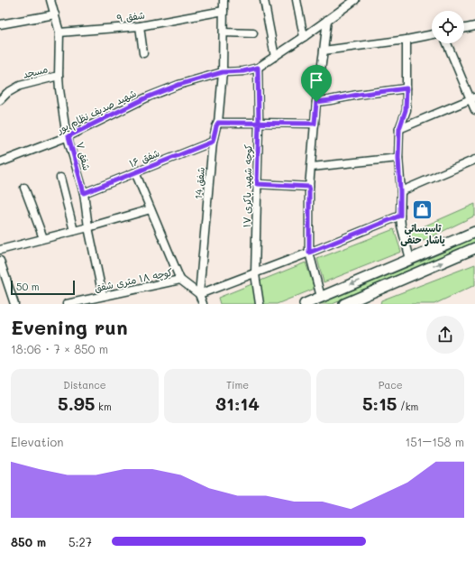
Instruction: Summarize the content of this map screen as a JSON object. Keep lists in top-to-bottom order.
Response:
{
  "streets": {
    "street": [
      "شفق ۹",
      "مسجد",
      "شهید صدیف نظام پور",
      "شفق ۷",
      "شفق ۱۶",
      "شفق 14",
      "کوچه شهید باکری ۱۷",
      "کوچه ۱۸ متری شفق"
    ]
  },
  "crossings": [
    ["شفق ۹", "شفق ۷"],
    ["شفق ۹", "شفق 14"],
    ["مسجد", "شفق ۷"],
    ["شهید صدیف نظام پور", "شفق ۷"],
    ["شهید صدیف نظام پور", "شفق 14"],
    ["شهید صدیف نظام پور", "کوچه شهید باکری ۱۷"],
    ["شفق ۷", "شفق ۱۶"],
    ["شفق ۷", "کوچه ۱۸ متری شفق"],
    ["شفق ۱۶", "شفق 14"],
    ["شفق 14", "کوچه ۱۸ متری شفق"]
  ],
  "places": {
    "shop": ["تاسیساتی یاشار حنفی"]
  },
  "scale_bar": "50 m",
  "page": {
    "scale": "50 m",
    "heading": ["Evening run", "18:06 · 7 × 850 m"],
    "stats": [
      ["Distance", "5.95 km"],
      ["Time", "31:14"],
      ["Pace", "5:15 /km"]
    ],
    "chart": ["Elevation", "151–158 m"],
    "list": [
      {
        "name": "850 m",
        "note": "5:27"
      }
    ]
  }
}
